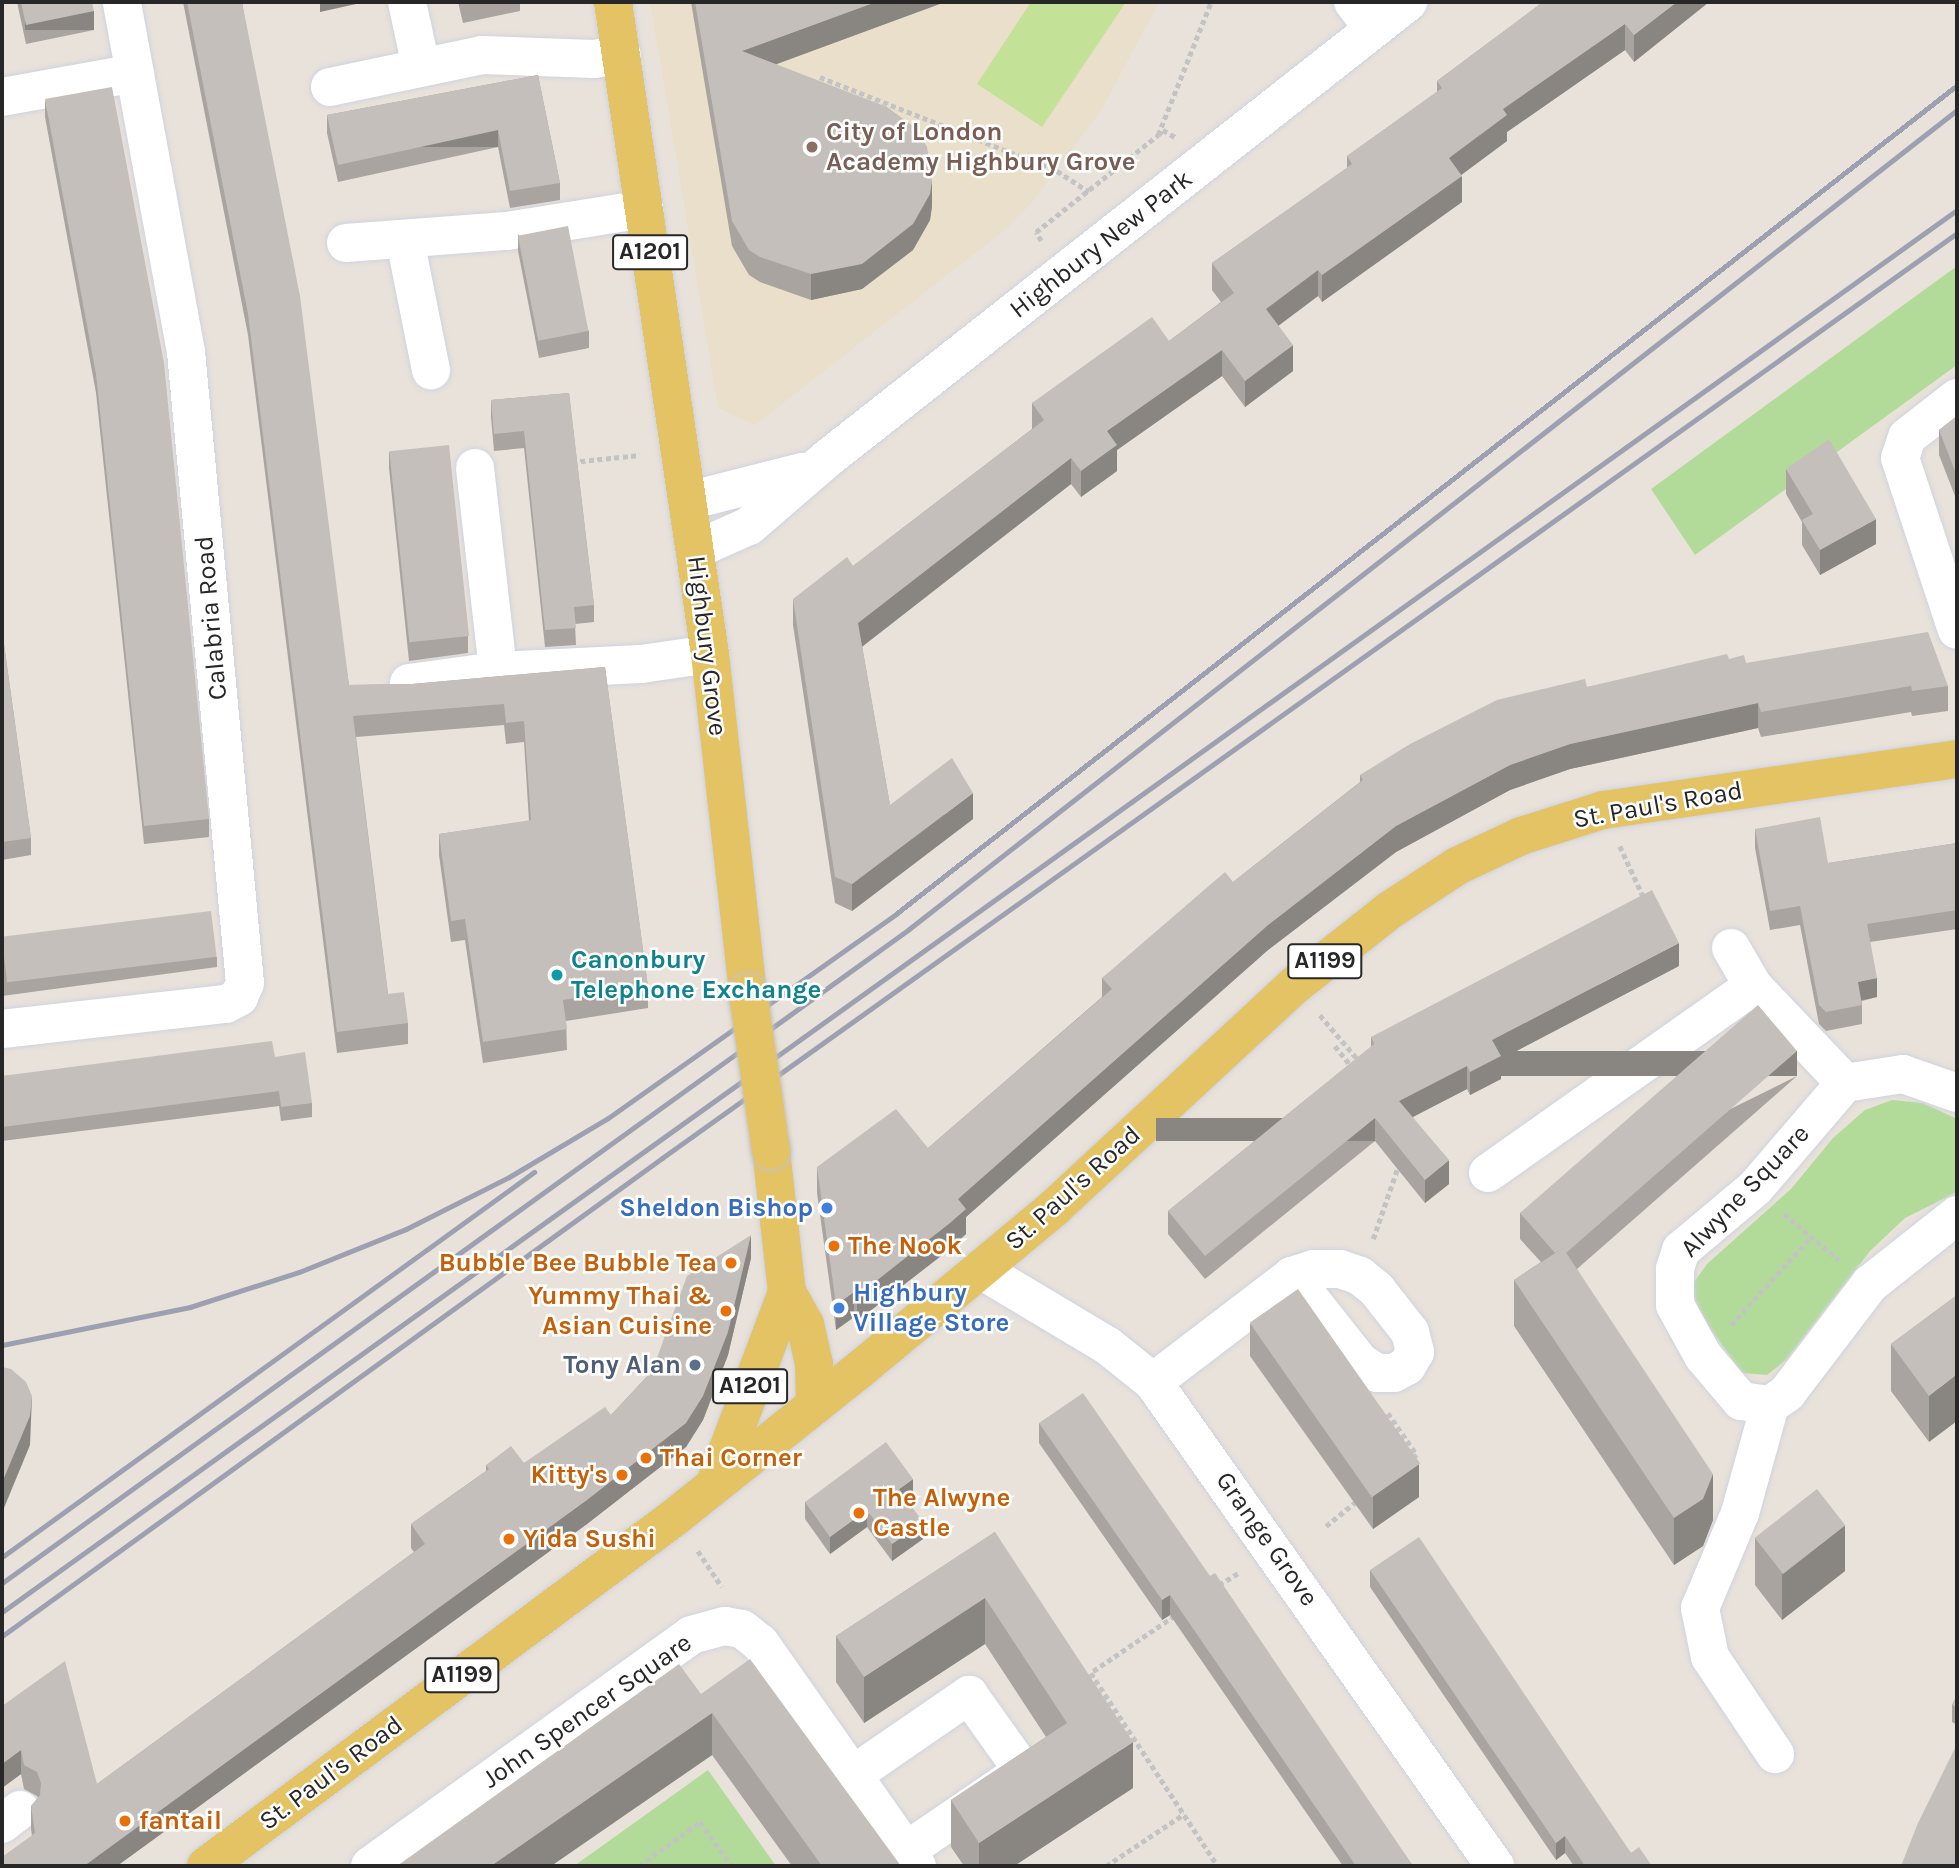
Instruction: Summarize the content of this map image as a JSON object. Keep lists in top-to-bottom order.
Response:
{
  "streets": {
    "main road": [
      "A1201",
      "Highbury Grove",
      "St. Paul's Road",
      "A1199"
    ],
    "street": [
      "Highbury New Park",
      "Calabria Road",
      "Alwyne Square",
      "Grange Grove",
      "John Spencer Square"
    ]
  },
  "crossings": [
    ["Highbury New Park", "Highbury Grove"],
    ["Highbury Grove", "St. Paul's Road"],
    ["St. Paul's Road", "Grange Grove"]
  ],
  "places": [
    "City of London Academy Highbury Grove",
    "Canonbury Telephone Exchange",
    "Sheldon Bishop",
    "The Nook",
    "Bubble Bee Bubble Tea",
    "Highbury Village Store",
    "Yummy Thai & Asian Cuisine",
    "Tony Alan",
    "Thai Corner",
    "Kitty's",
    "The Alwyne Castle",
    "Yida Sushi",
    "fantail"
  ]
}
